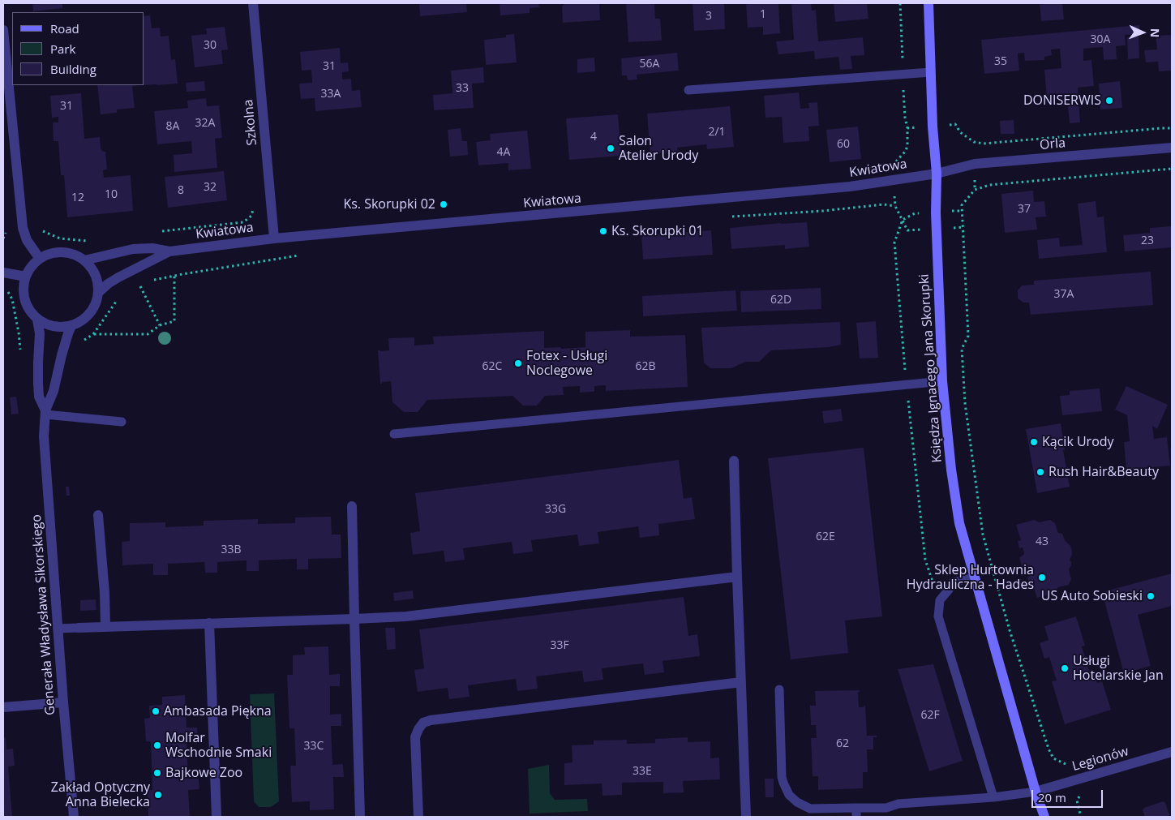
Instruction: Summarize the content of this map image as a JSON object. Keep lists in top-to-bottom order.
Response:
{
  "streets": {
    "main road": ["Księdza Ignacego Jana Skorupki"],
    "street": [
      "Szkolna",
      "Orla",
      "Kwiatowa",
      "Generała Władysława Sikorskiego",
      "Legionów"
    ]
  },
  "crossings": [
    ["Szkolna", "Kwiatowa"],
    ["Orla", "Kwiatowa"],
    ["Orla", "Księdza Ignacego Jana Skorupki"],
    ["Kwiatowa", "Księdza Ignacego Jana Skorupki"],
    ["Kwiatowa", "Generała Władysława Sikorskiego"],
    ["Księdza Ignacego Jana Skorupki", "Legionów"]
  ],
  "places": [
    "DONISERWIS",
    "Salon Atelier Urody",
    "Ks. Skorupki 02",
    "Ks. Skorupki 01",
    "Fotex - Usługi Noclegowe",
    "Kącik Urody",
    "Rush Hair&Beauty",
    "Sklep Hurtownia Hydrauliczna - Hades",
    "US Auto Sobieski",
    "Usługi Hotelarskie Jan",
    "Ambasada Piękna",
    "Molfar Wschodnie Smaki",
    "Bajkowe Zoo",
    "Zakład Optyczny Anna Bielecka"
  ],
  "house_numbers": [
    "1",
    "3",
    "30A",
    "30",
    "35",
    "56A",
    "31",
    "33",
    "33A",
    "31",
    "32A",
    "8A",
    "2/1",
    "4",
    "60",
    "4A",
    "32",
    "8",
    "10",
    "12",
    "37",
    "23",
    "37A",
    "62D",
    "62C",
    "62B",
    "33G",
    "62E",
    "43",
    "33B",
    "33F",
    "62F",
    "62",
    "33C",
    "33E"
  ],
  "legend": ["Road", "Park", "Building"],
  "scale_bar": "20 m",
  "north": "right"
}
